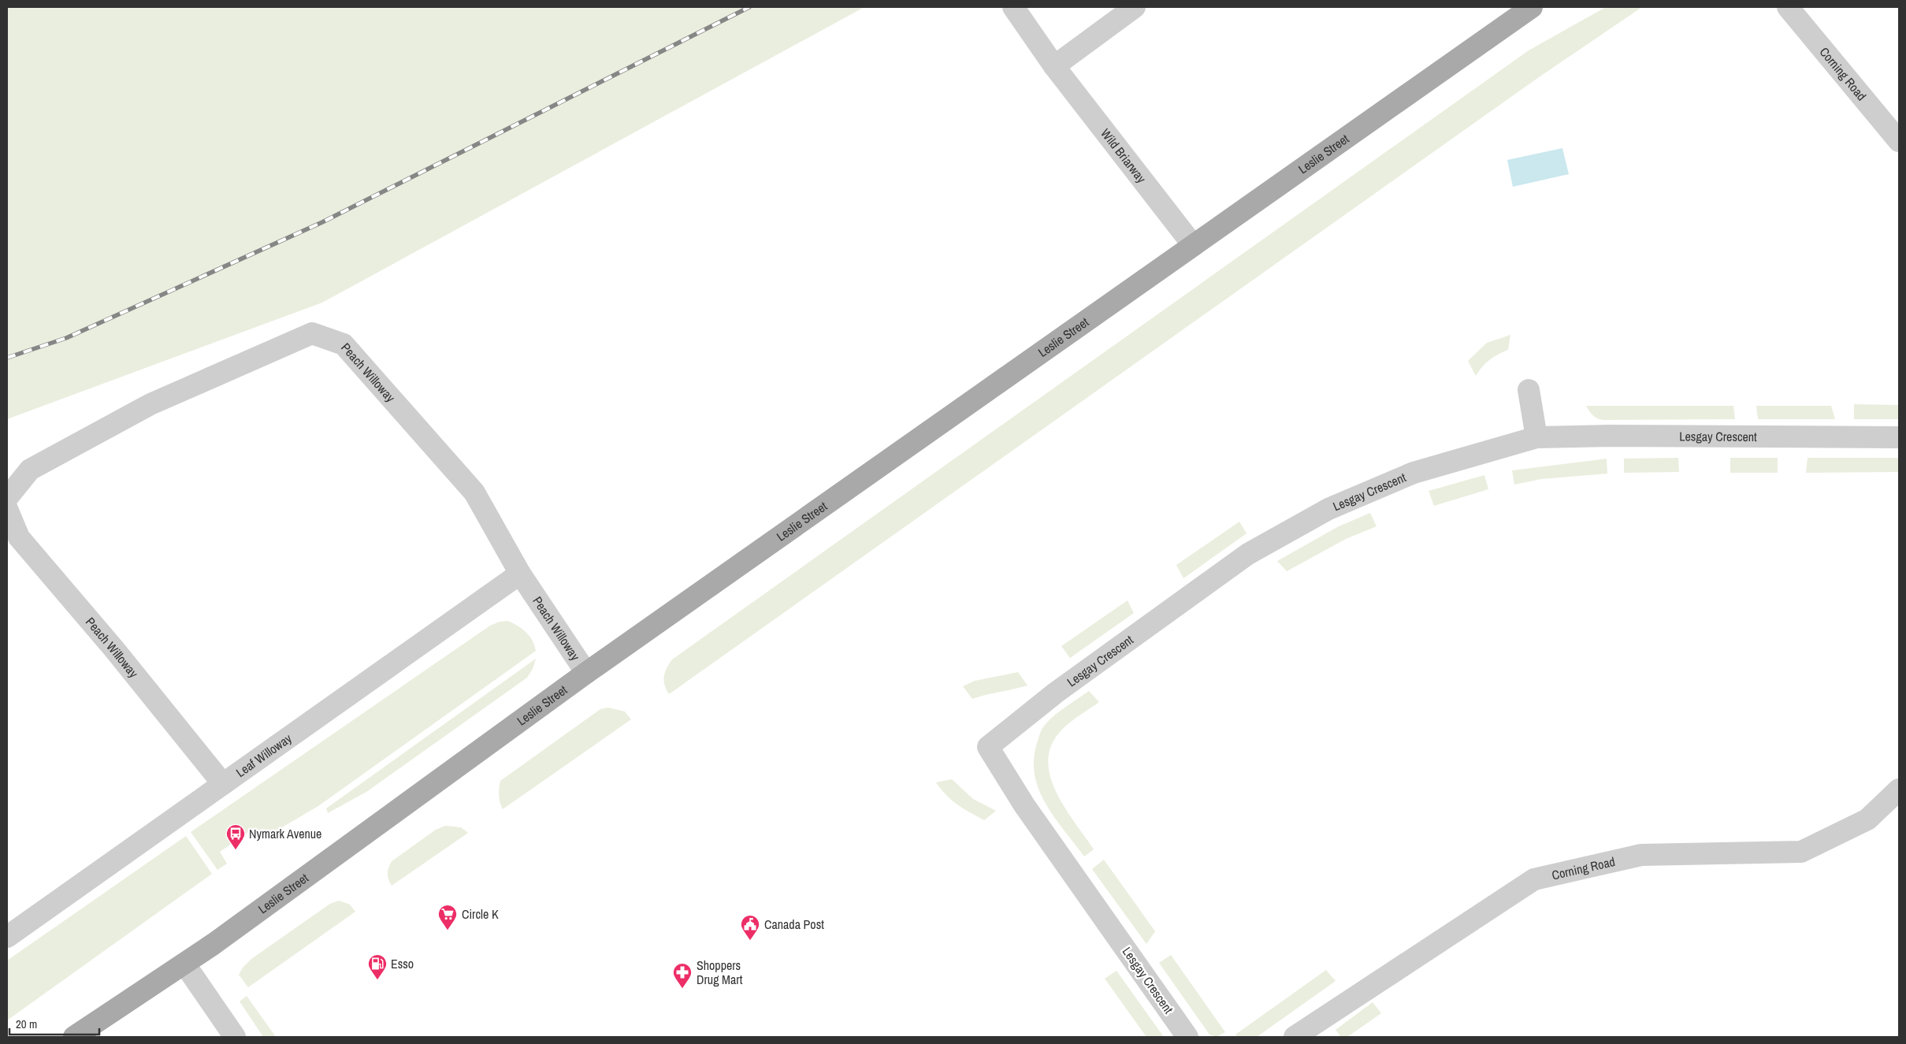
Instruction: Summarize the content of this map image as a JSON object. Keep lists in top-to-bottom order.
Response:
{
  "streets": {
    "main road": ["Leslie Street"],
    "street": [
      "Corning Road",
      "Wild Briarway",
      "Peach Willoway",
      "Lesgay Crescent",
      "Leaf Willoway"
    ]
  },
  "crossings": [
    ["Leslie Street", "Wild Briarway"],
    ["Leslie Street", "Peach Willoway"],
    ["Peach Willoway", "Leaf Willoway"]
  ],
  "places": {
    "bus stop": ["Nymark Avenue"],
    "supermarket": ["Circle K"],
    "public building": ["Canada Post"],
    "fuel station": ["Esso"],
    "pharmacy": ["Shoppers Drug Mart"]
  },
  "scale_bar": "20 m"
}
